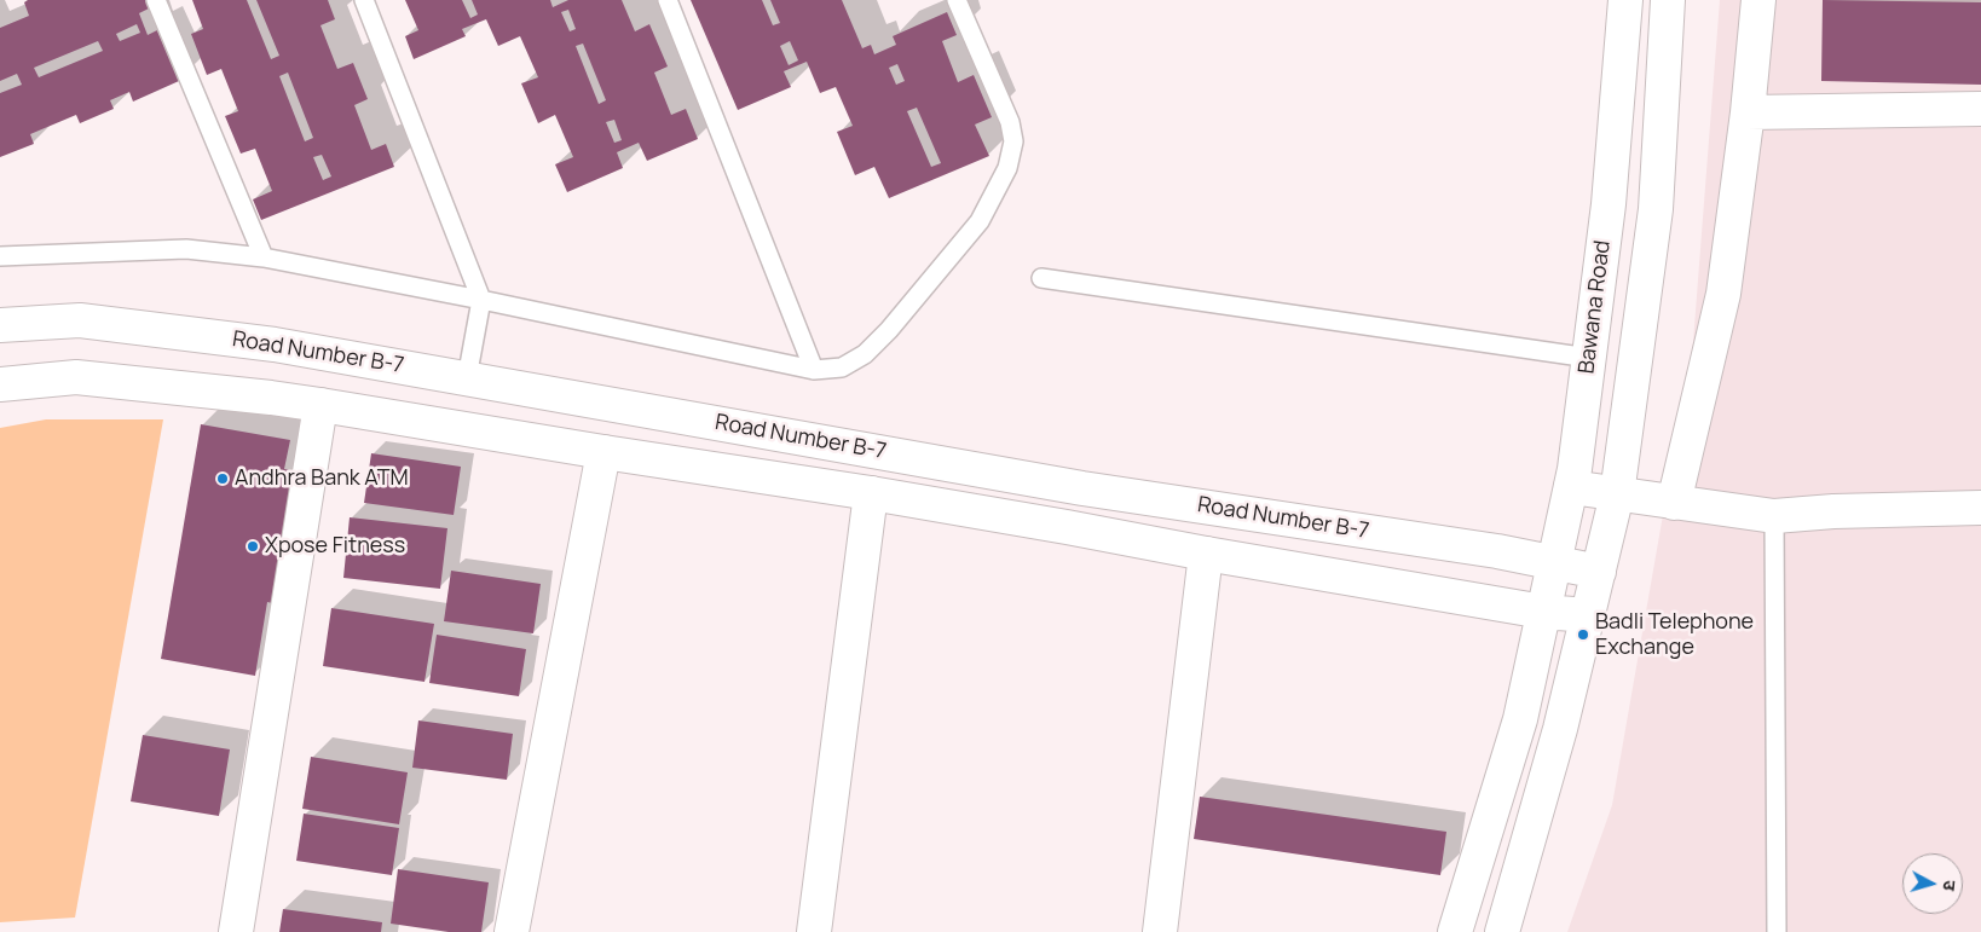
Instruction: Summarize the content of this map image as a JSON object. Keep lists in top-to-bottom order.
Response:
{
  "streets": {
    "street": ["Bawana Road", "Road Number B-7"]
  },
  "crossings": [
    ["Bawana Road", "Road Number B-7"]
  ],
  "places": ["Andhra Bank ATM", "Xpose Fitness", "Badli Telephone Exchange"],
  "north": "right"
}
